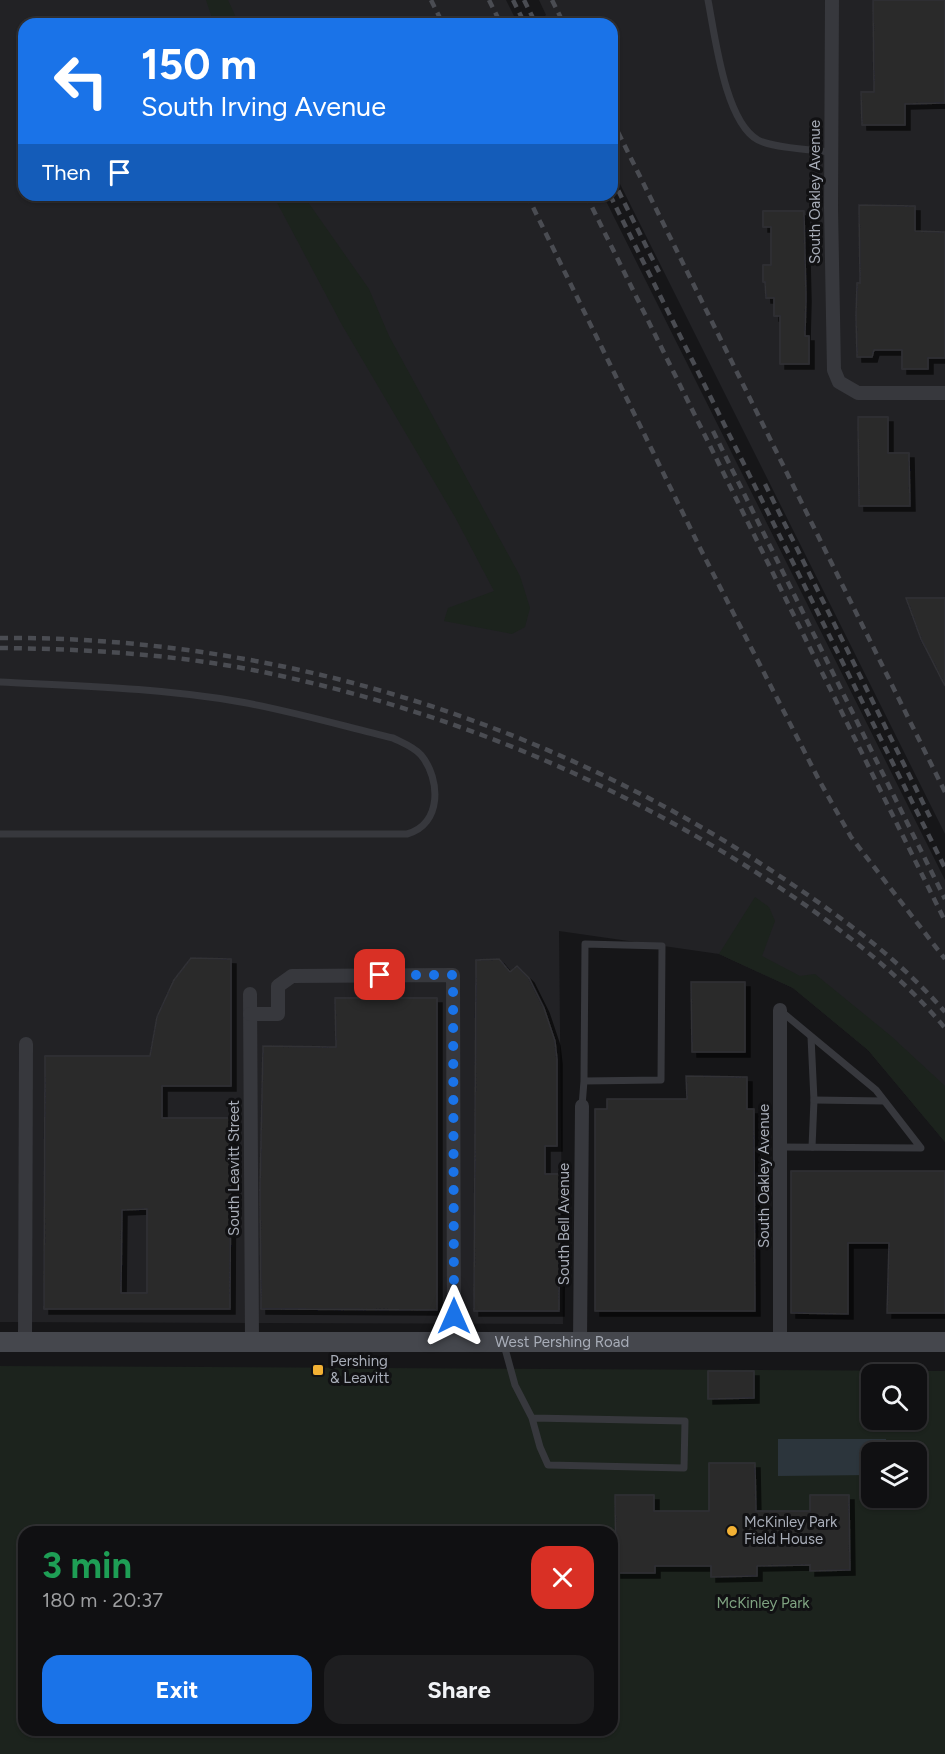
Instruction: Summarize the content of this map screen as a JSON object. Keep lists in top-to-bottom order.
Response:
{
  "streets": {
    "main road": ["West Pershing Road"],
    "street": ["South Oakley Avenue", "South Leavitt Street", "South Bell Avenue"]
  },
  "crossings": [
    ["South Oakley Avenue", "West Pershing Road"],
    ["South Leavitt Street", "West Pershing Road"],
    ["South Bell Avenue", "West Pershing Road"]
  ],
  "parks": ["McKinley Park"],
  "places": {
    "transit": ["Pershing & Leavitt"],
    "other": ["McKinley Park Field House"]
  },
  "page": {
    "turn": ["150 m", "South Irving Avenue"],
    "then": "Then",
    "heading": ["3 min", "180 m · 20:37"],
    "buttons": ["Exit", "Share"]
  }
}
